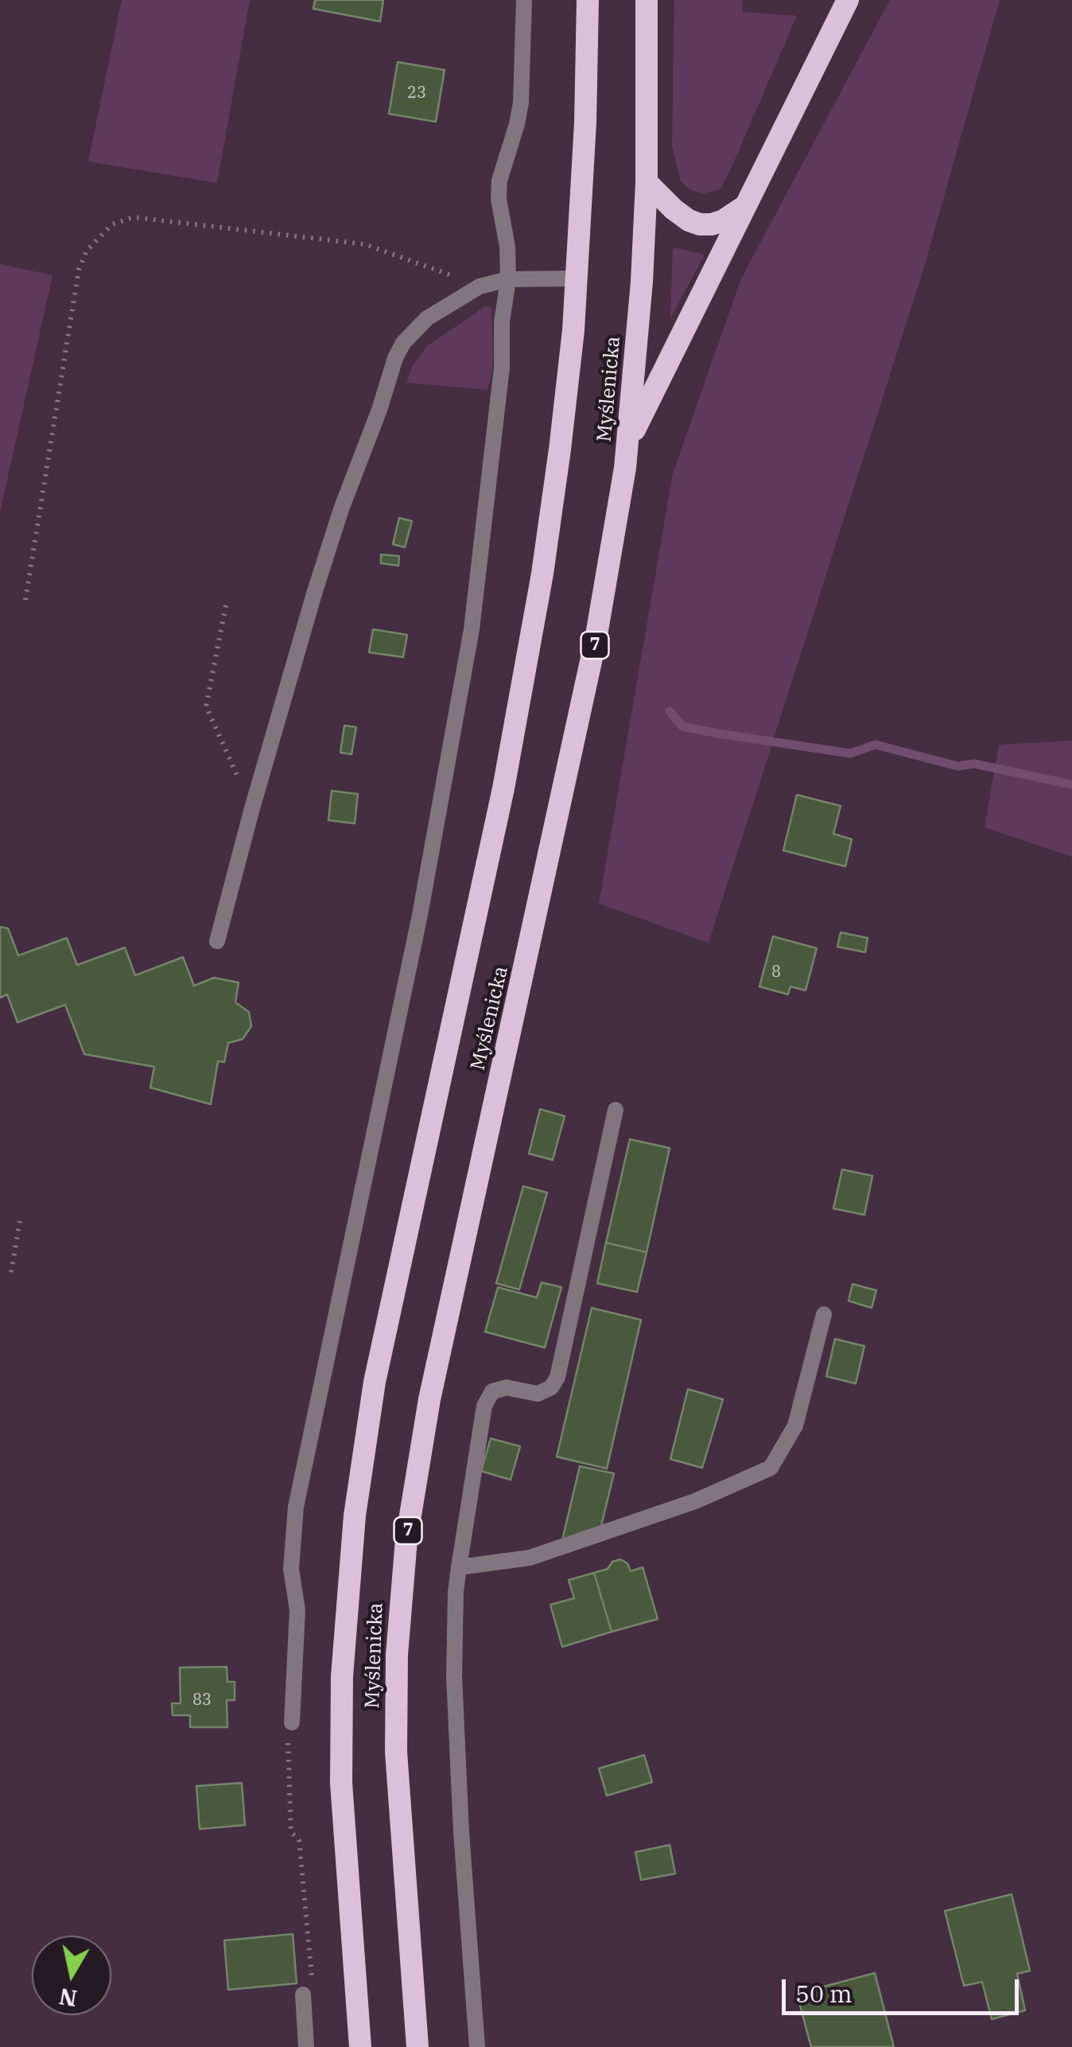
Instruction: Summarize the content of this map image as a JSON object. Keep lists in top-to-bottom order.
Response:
{
  "streets": {
    "highway": ["Myślenicka", "7"]
  },
  "house_numbers": ["23", "8", "83"],
  "scale_bar": "50 m",
  "north": "bottom"
}
